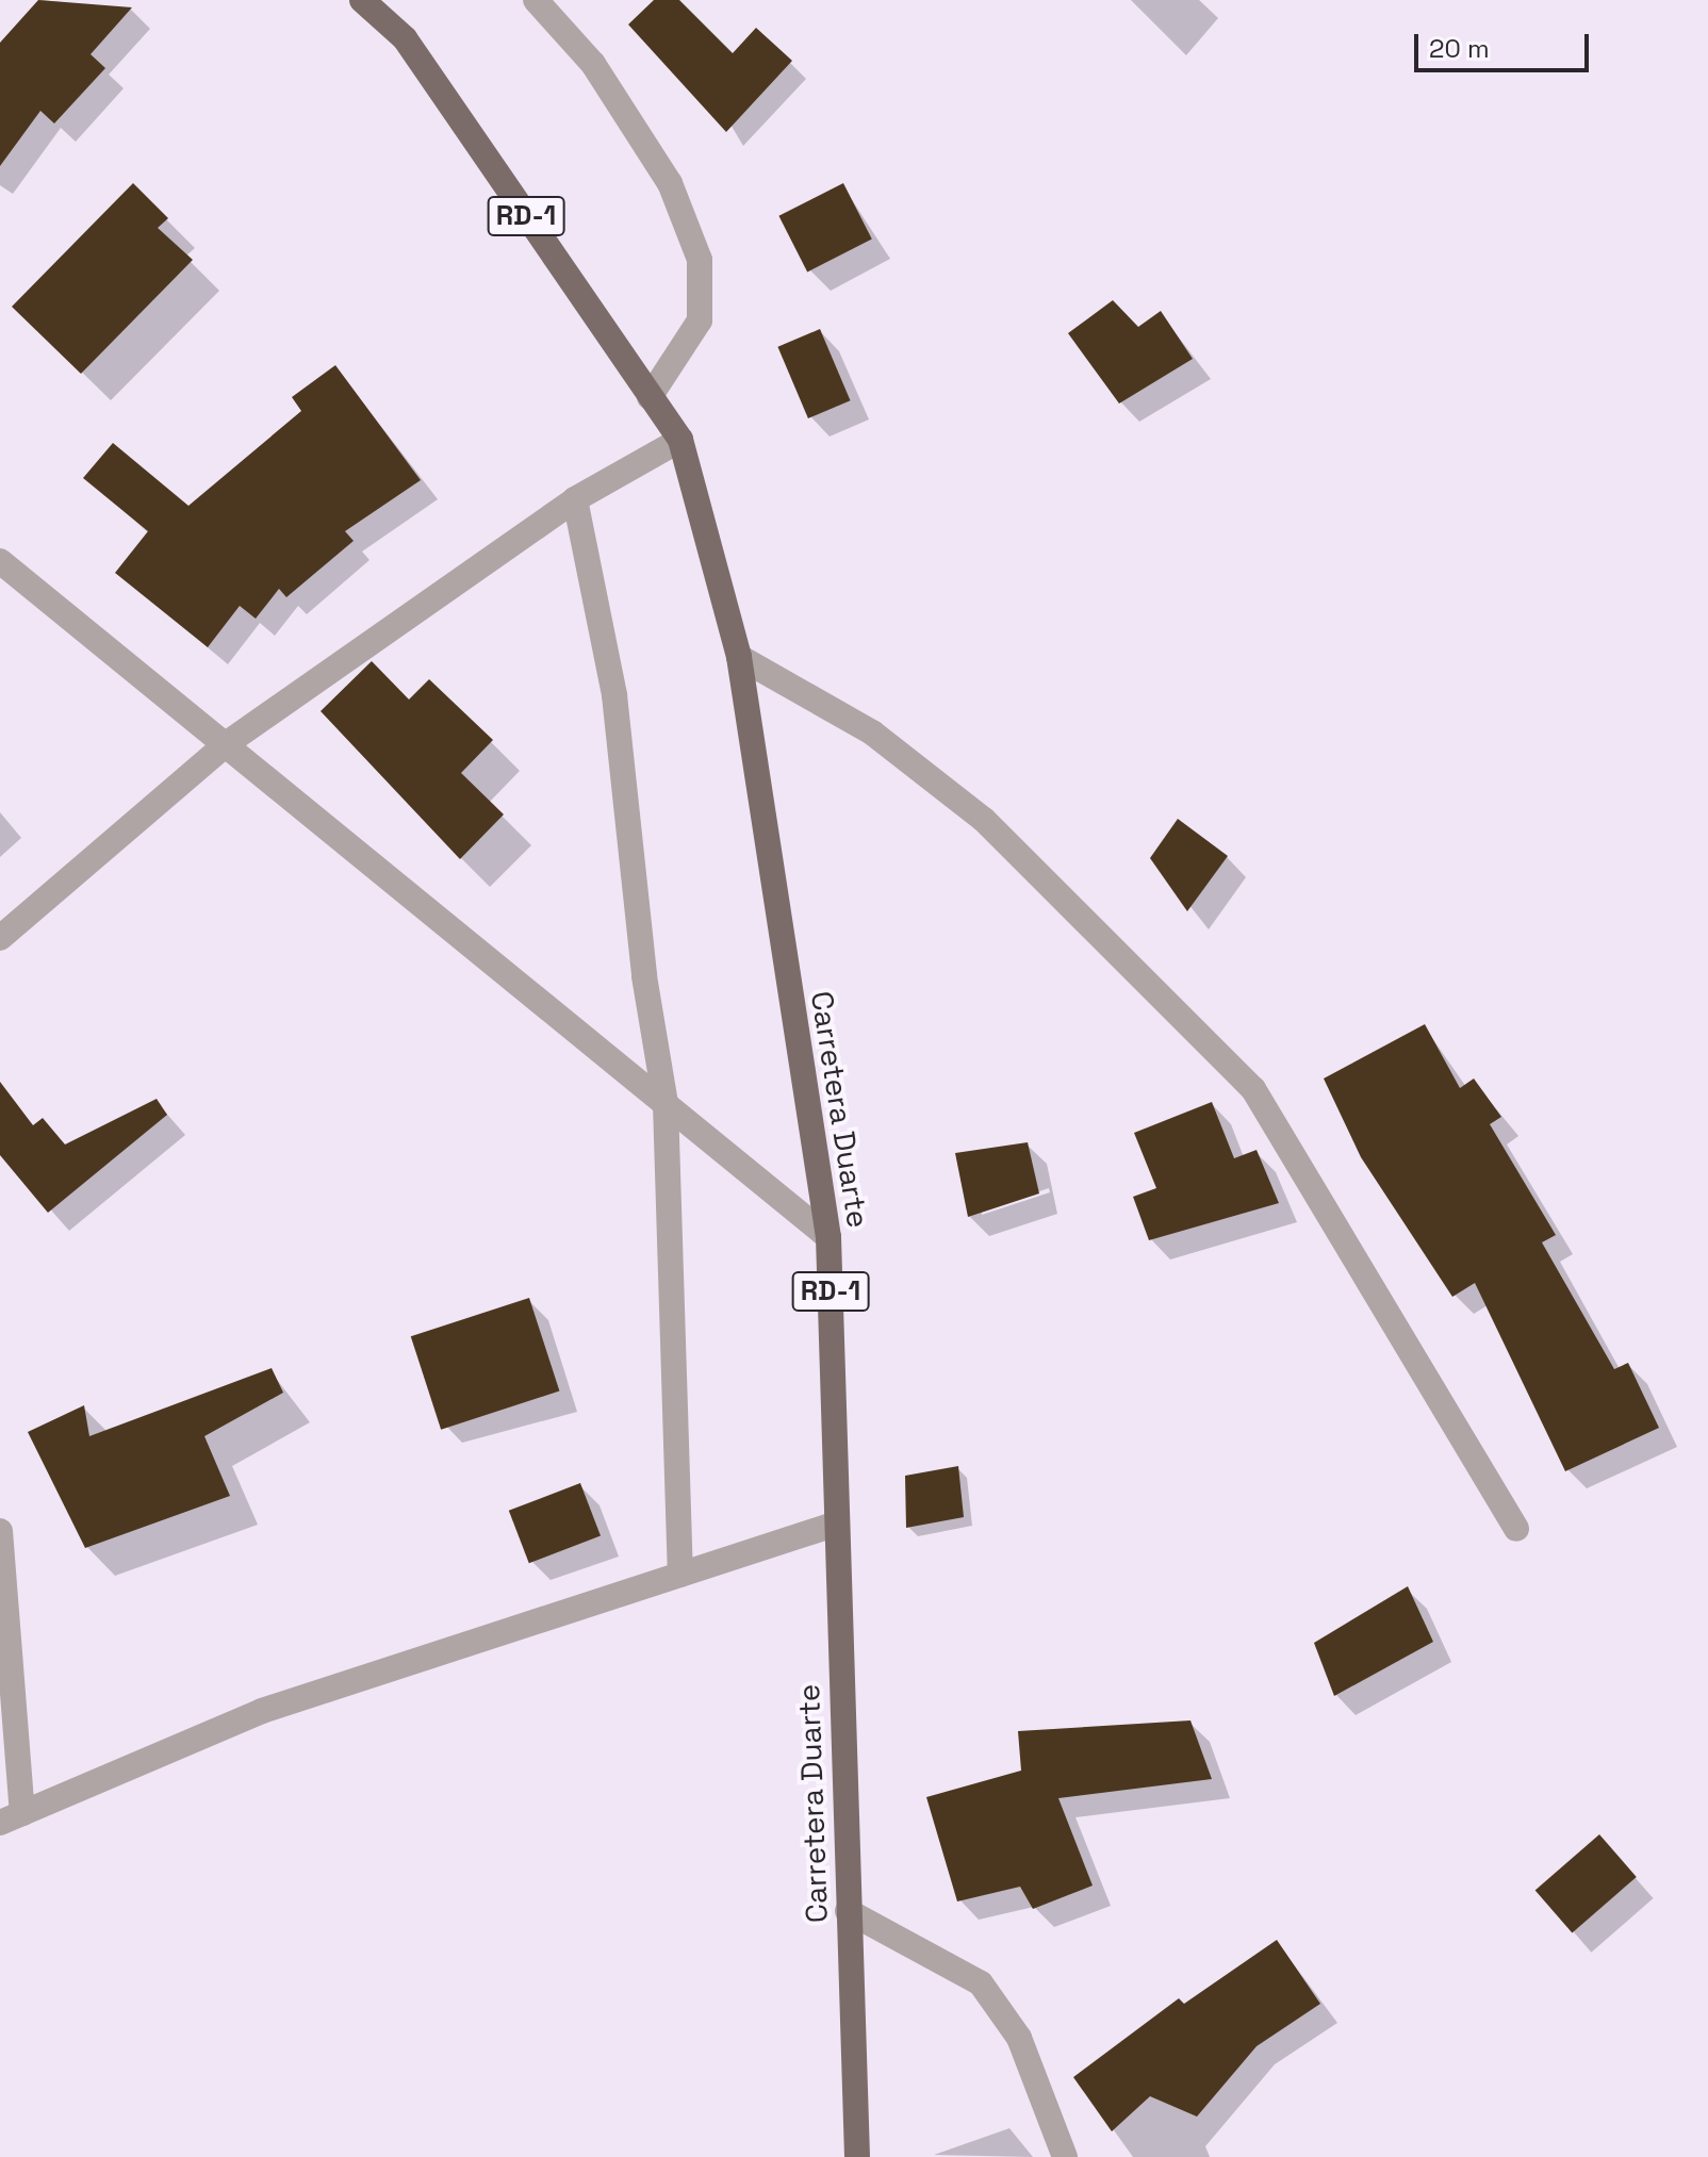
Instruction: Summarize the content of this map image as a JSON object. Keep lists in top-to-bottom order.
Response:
{
  "streets": {
    "main road": ["RD-1", "Carretera Duarte"]
  },
  "crossings": [
    ["RD-1", "Carretera Duarte"]
  ],
  "scale_bar": "20 m"
}
